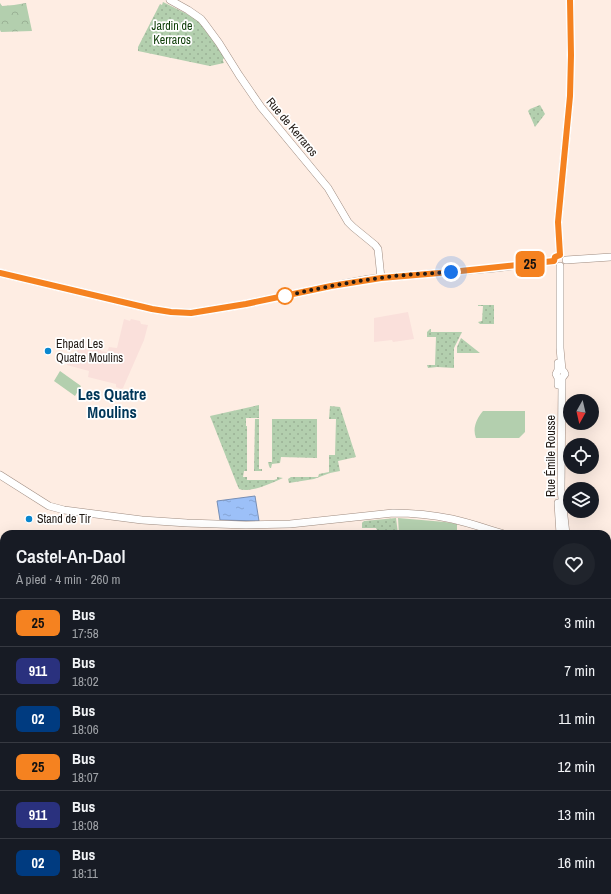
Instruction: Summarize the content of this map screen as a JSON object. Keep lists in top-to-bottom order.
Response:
{
  "streets": {
    "street": ["Rue de Kerraros", "Rue Émile Rousse"]
  },
  "districts": ["Les Quatre Moulins"],
  "parks": ["Jardin de Kerraros"],
  "places": ["Ehpad Les Quatre Moulins", "Stand de Tir"],
  "lines": ["bus line 25"],
  "north": "bottom",
  "page": {
    "on_map": "25",
    "heading": ["Castel-An-Daol", "À pied · 4 min · 260 m"],
    "list": [
      {
        "mark": "25",
        "name": "Bus",
        "note": "17:58",
        "value": "3 min"
      },
      {
        "mark": "911",
        "name": "Bus",
        "note": "18:02",
        "value": "7 min"
      },
      {
        "mark": "02",
        "name": "Bus",
        "note": "18:06",
        "value": "11 min"
      },
      {
        "mark": "25",
        "name": "Bus",
        "note": "18:07",
        "value": "12 min"
      },
      {
        "mark": "911",
        "name": "Bus",
        "note": "18:08",
        "value": "13 min"
      },
      {
        "mark": "02",
        "name": "Bus",
        "note": "18:11",
        "value": "16 min"
      }
    ]
  }
}
